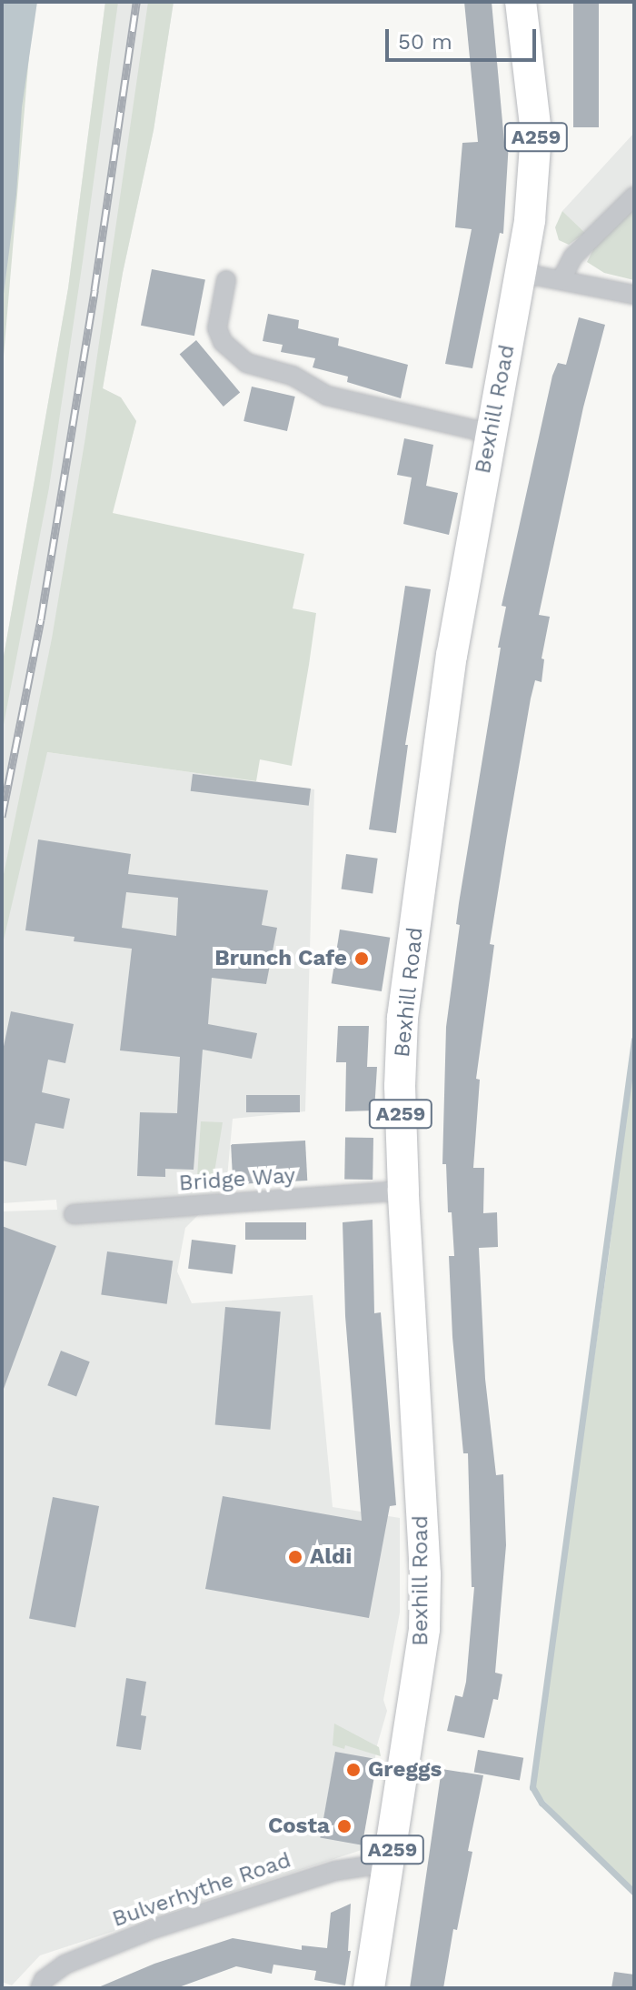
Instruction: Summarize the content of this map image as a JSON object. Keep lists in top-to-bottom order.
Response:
{
  "streets": {
    "highway": ["A259", "Bexhill Road"],
    "street": ["Bridge Way", "Bulverhythe Road"]
  },
  "crossings": [
    ["Bexhill Road", "Bridge Way"],
    ["Bexhill Road", "Bulverhythe Road"]
  ],
  "places": [
    "Brunch Cafe",
    "Aldi",
    "Greggs",
    "Costa"
  ],
  "scale_bar": "50 m"
}
